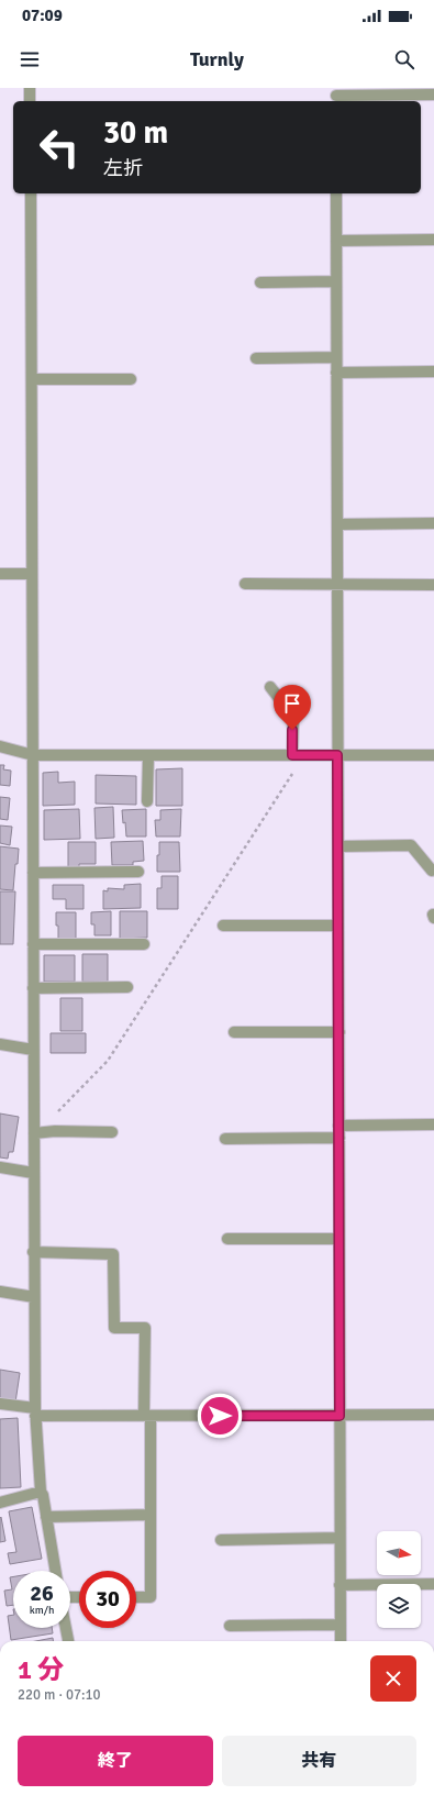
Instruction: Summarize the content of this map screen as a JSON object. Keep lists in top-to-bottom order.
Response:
{
  "north": "right",
  "page": {
    "status": "07:09",
    "header": "Turnly",
    "turn": ["30 m", "左折"],
    "speed": "26 km/h",
    "limit": "30",
    "heading": ["1 分", "220 m · 07:10"],
    "buttons": ["終了", "共有"]
  }
}
